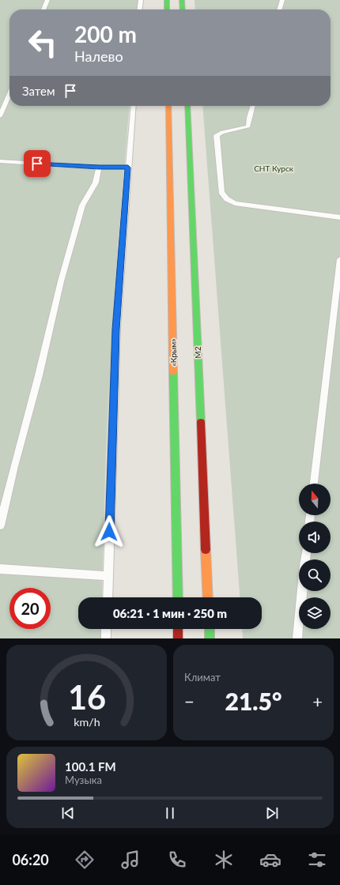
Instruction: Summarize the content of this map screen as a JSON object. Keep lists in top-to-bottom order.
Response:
{
  "streets": {
    "highway": ["«Крым»", "М2"]
  },
  "parks": ["СНТ Курск"],
  "north": "top",
  "page": {
    "turn": ["200 m", "Налево"],
    "then": "Затем",
    "limit": "20",
    "trip": "06:21 · 1 мин · 250 m",
    "tile": "Климат",
    "heat": ["−", "21.5°", "+"],
    "song": ["100.1 FM", "Музыка"],
    "tabs": "06:20",
    "gauge": ["16", "km/h"]
  }
}
